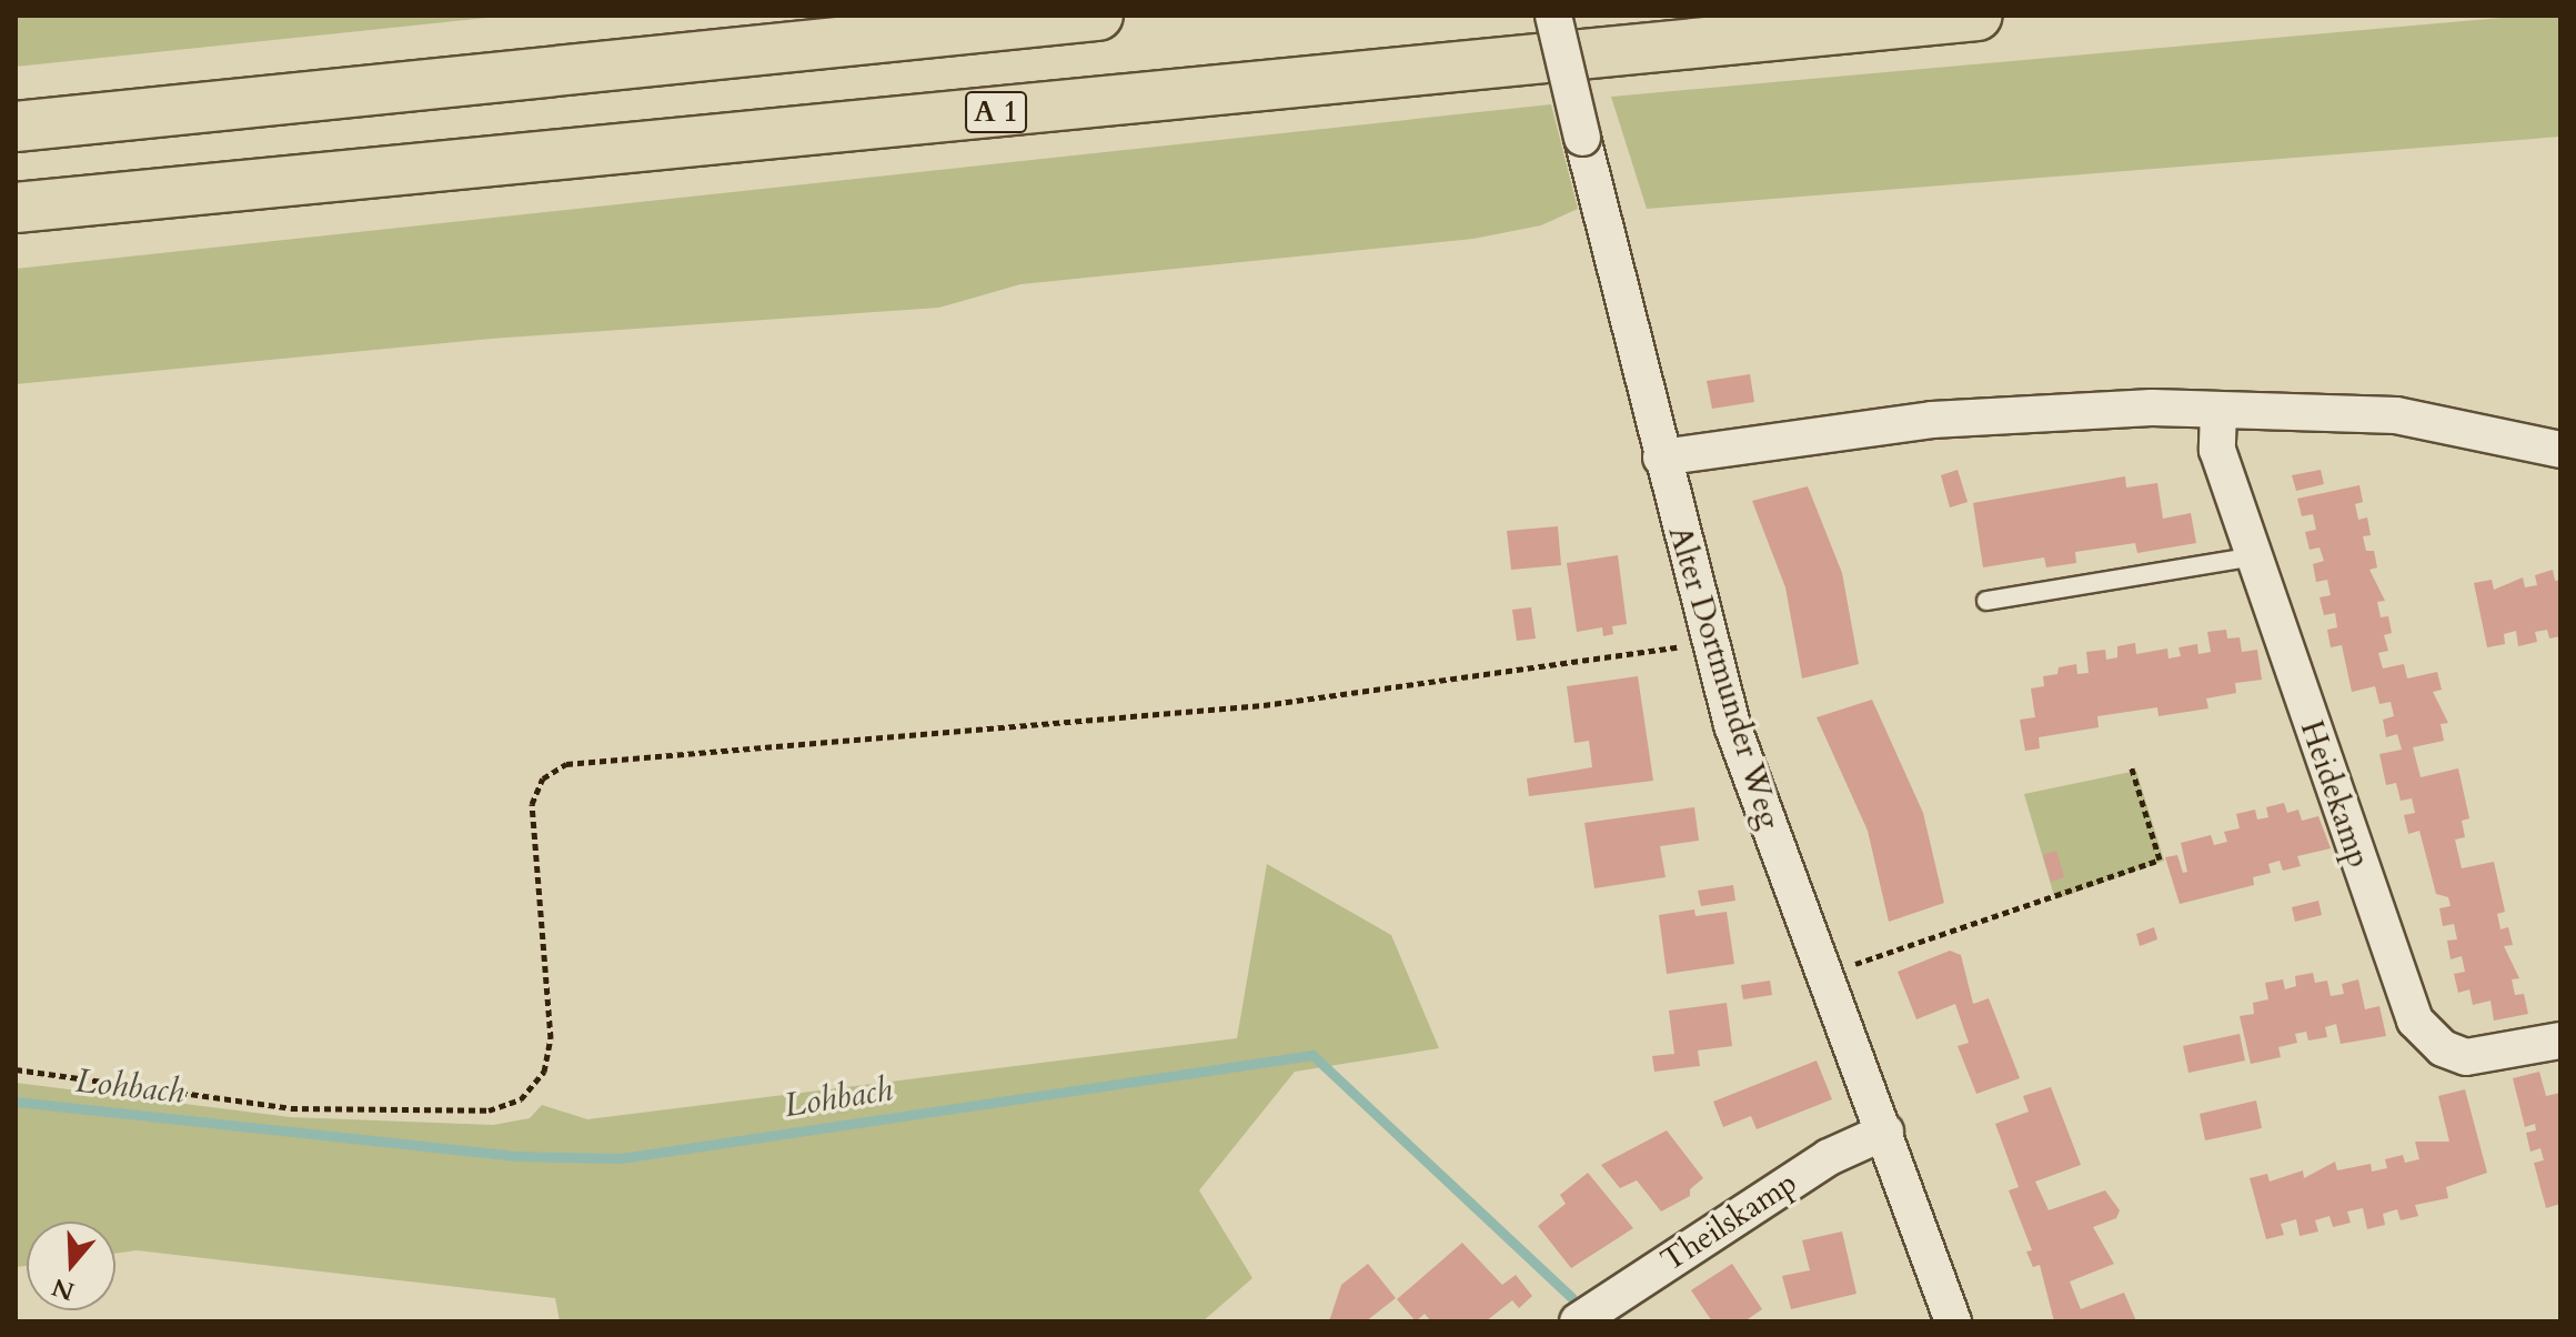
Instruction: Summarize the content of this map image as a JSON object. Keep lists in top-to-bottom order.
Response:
{
  "streets": {
    "highway": ["A 1"],
    "street": ["Alter Dortmunder Weg", "Heidekamp", "Theilskamp"]
  },
  "crossings": [
    ["Alter Dortmunder Weg", "Theilskamp"]
  ],
  "water": ["Lohbach"],
  "north": "bottom"
}
